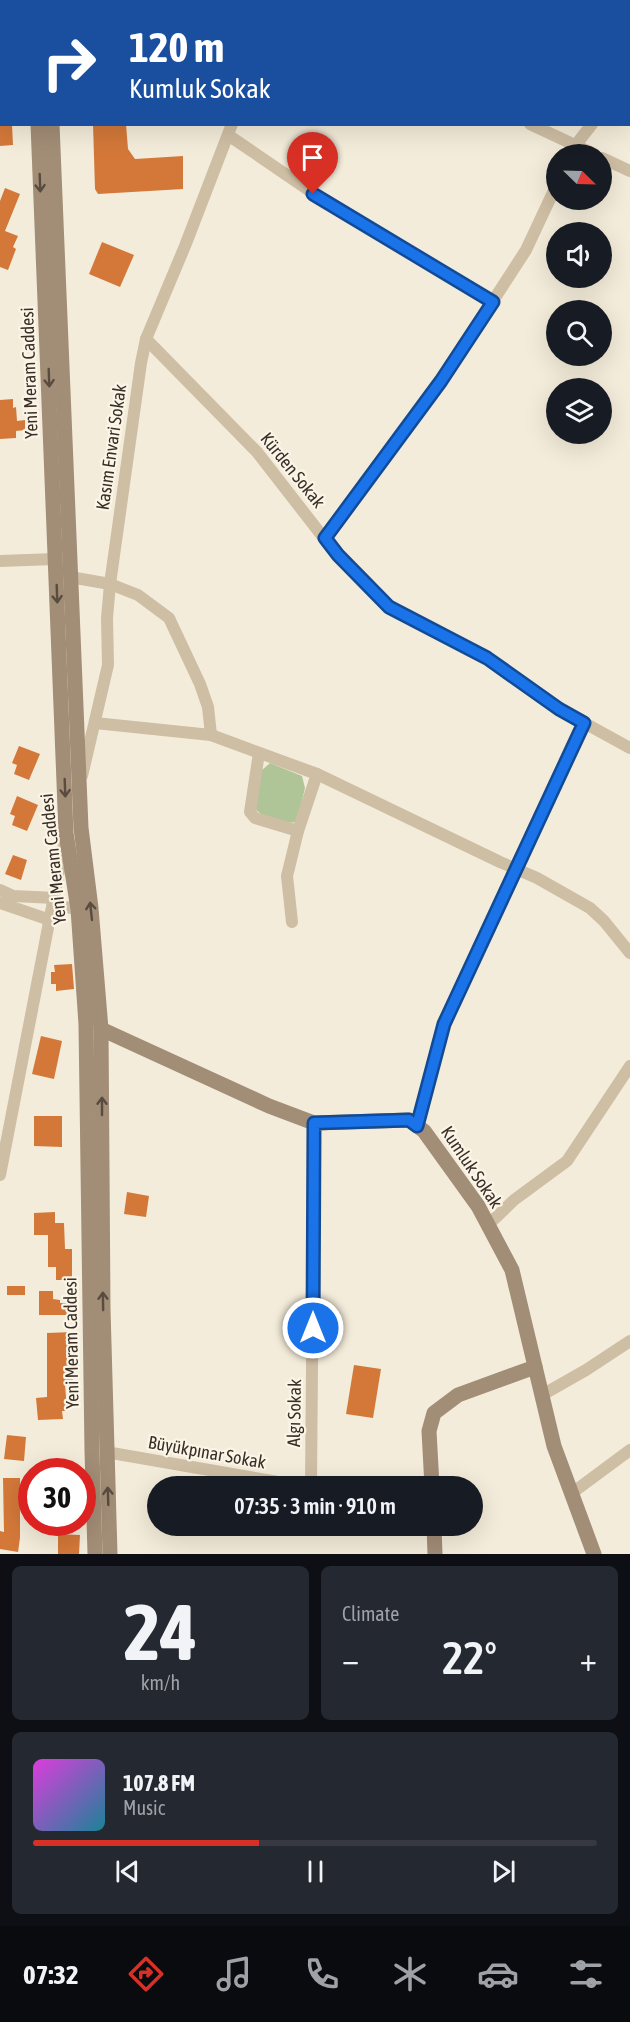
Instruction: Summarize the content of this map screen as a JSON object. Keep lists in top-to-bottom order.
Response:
{
  "streets": {
    "main road": ["Yeni Meram Caddesi", "Kumluk Sokak"],
    "street": [
      "Kasım Envari Sokak",
      "Kürden Sokak",
      "Algı Sokak",
      "Büyükpınar Sokak"
    ]
  },
  "crossings": [
    ["Yeni Meram Caddesi", "Kasım Envari Sokak"],
    ["Yeni Meram Caddesi", "Kumluk Sokak"],
    ["Yeni Meram Caddesi", "Büyükpınar Sokak"],
    ["Kasım Envari Sokak", "Kürden Sokak"],
    ["Kumluk Sokak", "Algı Sokak"]
  ],
  "north": "bottom right",
  "page": {
    "turn": ["120 m", "Kumluk Sokak"],
    "limit": "30",
    "trip": "07:35 · 3 min · 910 m",
    "tile": [
      ["24", "km/h"],
      "Climate"
    ],
    "heat": ["−", "22°", "+"],
    "song": ["107.8 FM", "Music"],
    "tabs": "07:32"
  }
}
